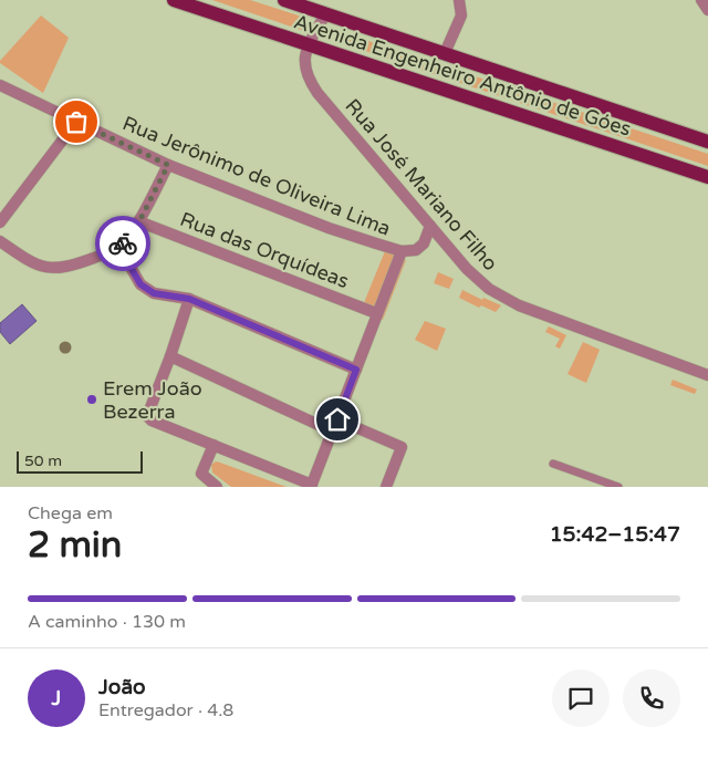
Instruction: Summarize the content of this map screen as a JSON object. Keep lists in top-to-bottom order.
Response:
{
  "streets": {
    "main road": ["Avenida Engenheiro Antônio de Góes"],
    "street": ["Rua Jerônimo de Oliveira Lima", "Rua José Mariano Filho", "Rua das Orquídeas"]
  },
  "crossings": [
    ["Avenida Engenheiro Antônio de Góes", "Rua José Mariano Filho"],
    ["Rua Jerônimo de Oliveira Lima", "Rua José Mariano Filho"]
  ],
  "places": ["Erem João Bezerra"],
  "scale_bar": "50 m",
  "page": {
    "scale": "50 m",
    "heading": ["2 min", "Chega em", "15:42–15:47"],
    "panel": ["João", "Entregador · 4.8"],
    "bar": "A caminho · 130 m",
    "round": "J"
  }
}
